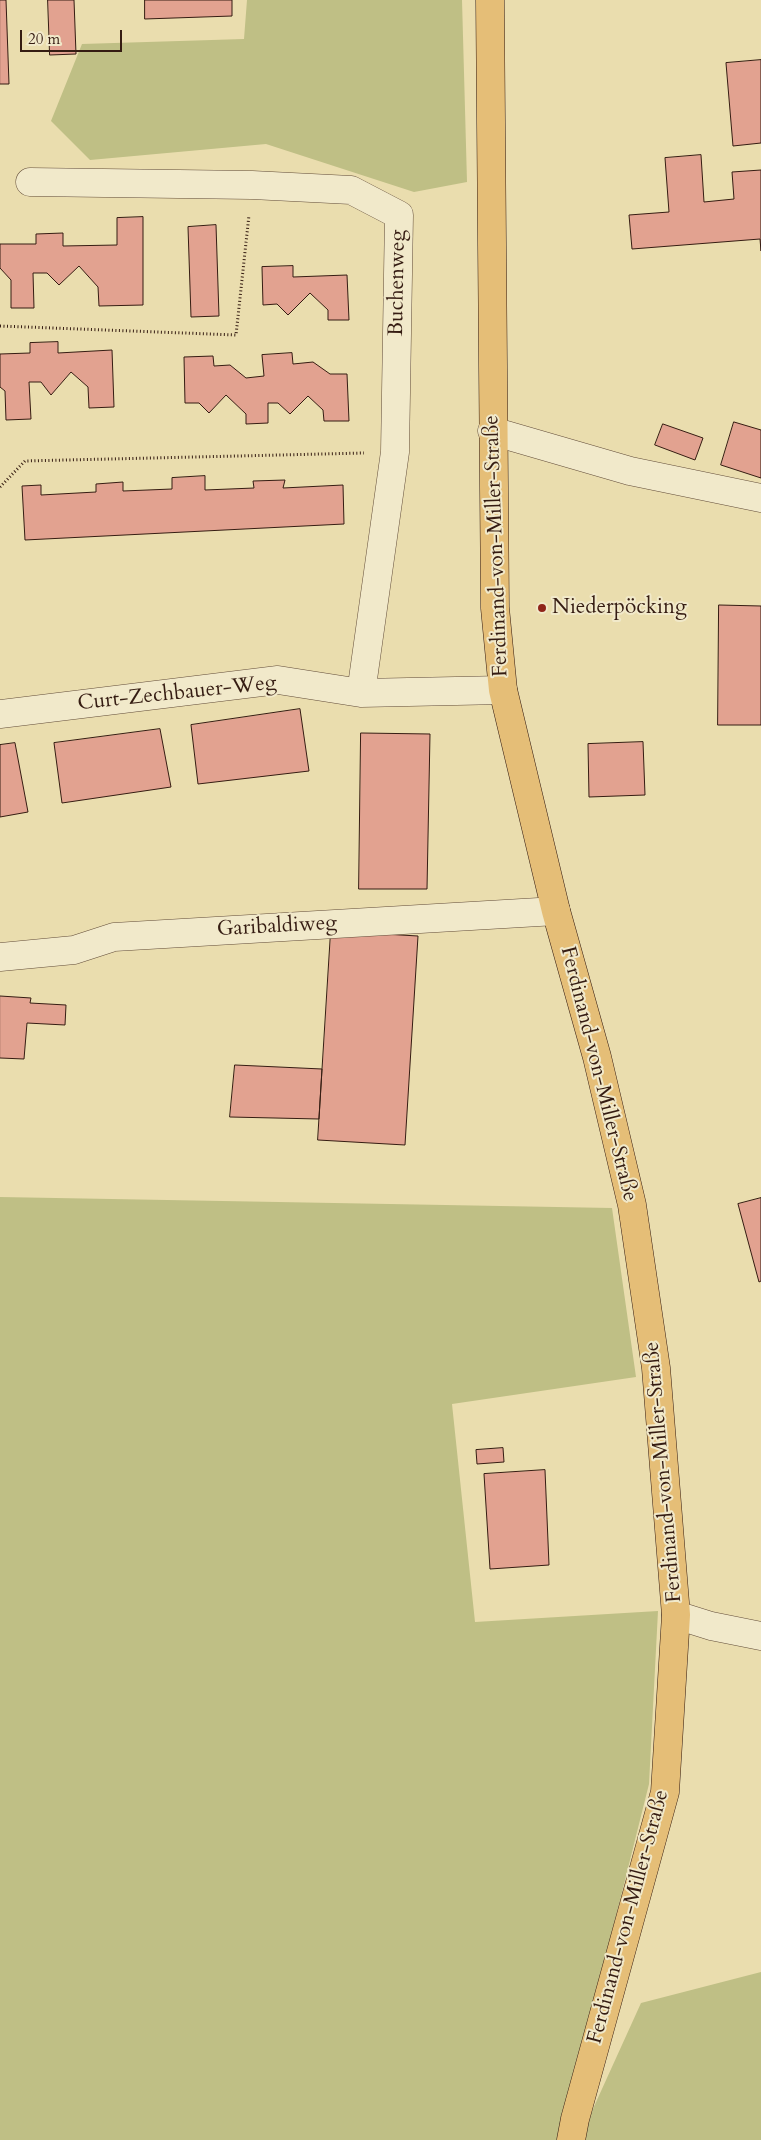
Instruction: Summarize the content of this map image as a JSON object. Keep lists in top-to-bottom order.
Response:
{
  "streets": {
    "main road": ["Ferdinand-von-Miller-Straße"],
    "street": ["Buchenweg", "Curt-Zechbauer-Weg", "Garibaldiweg"]
  },
  "crossings": [
    ["Buchenweg", "Curt-Zechbauer-Weg"],
    ["Ferdinand-von-Miller-Straße", "Curt-Zechbauer-Weg"],
    ["Ferdinand-von-Miller-Straße", "Garibaldiweg"]
  ],
  "places": ["Niederpöcking"],
  "scale_bar": "20 m"
}
